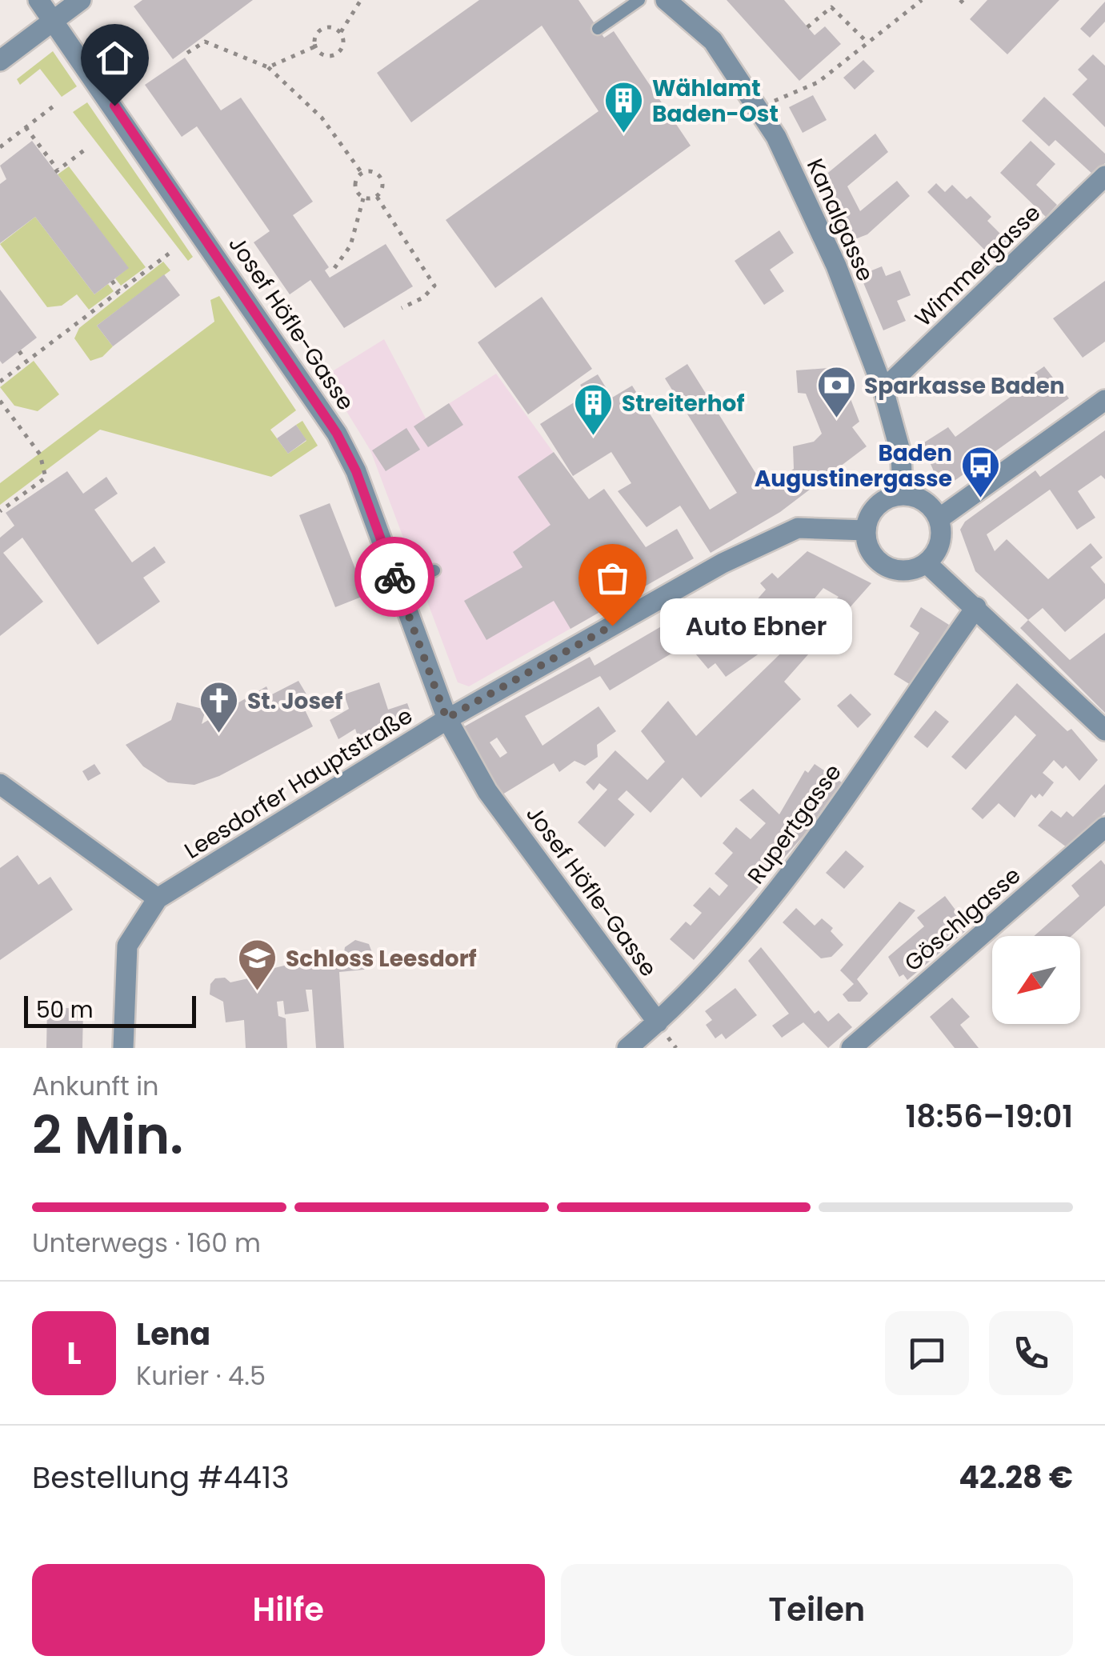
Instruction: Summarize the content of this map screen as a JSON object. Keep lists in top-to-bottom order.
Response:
{
  "streets": {
    "street": [
      "Kanalgasse",
      "Wimmergasse",
      "Josef Höfle-Gasse",
      "Leesdorfer Hauptstraße",
      "Rupertgasse",
      "Göschlgasse"
    ]
  },
  "crossings": [
    ["Kanalgasse", "Wimmergasse"],
    ["Kanalgasse", "Leesdorfer Hauptstraße"],
    ["Josef Höfle-Gasse", "Leesdorfer Hauptstraße"],
    ["Josef Höfle-Gasse", "Rupertgasse"]
  ],
  "places": {
    "building": ["Wählamt Baden-Ost", "Streiterhof"],
    "bank": ["Sparkasse Baden"],
    "bus stop": ["Baden Augustinergasse"],
    "other": ["Auto Ebner"],
    "church": ["St. Josef"],
    "school or university": ["Schloss Leesdorf"]
  },
  "scale_bar": "50 m",
  "north": "bottom left",
  "page": {
    "bubble": "Auto Ebner",
    "scale": "50 m",
    "heading": ["2 Min.", "Ankunft in", "18:56–19:01"],
    "panel": [
      "Lena",
      "Kurier · 4.5",
      "Bestellung #4413",
      "42.28 €"
    ],
    "bar": "Unterwegs · 160 m",
    "round": "L",
    "buttons": ["Hilfe", "Teilen"]
  }
}
